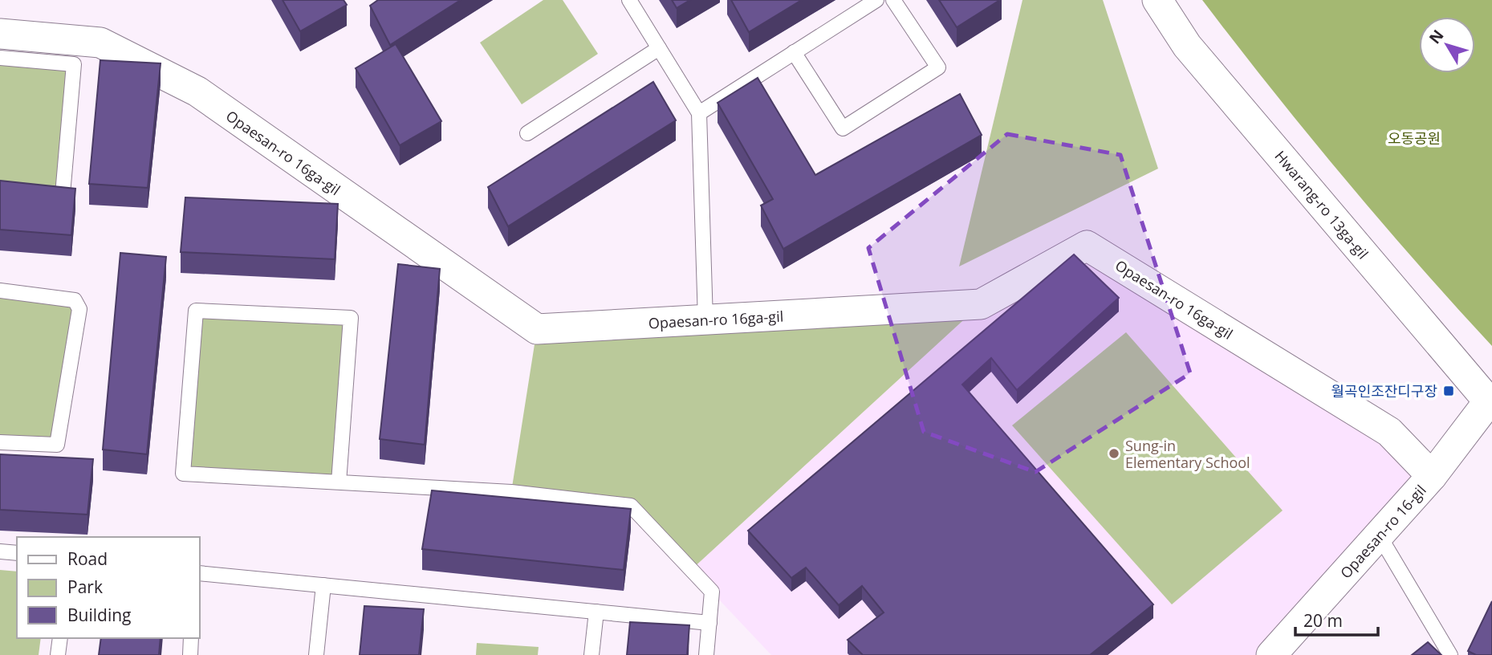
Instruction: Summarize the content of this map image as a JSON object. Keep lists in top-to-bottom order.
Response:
{
  "streets": {
    "street": ["Opaesan-ro 16ga-gil", "Hwarang-ro 13ga-gil", "Opaesan-ro 16-gil"]
  },
  "crossings": [
    ["Opaesan-ro 16ga-gil", "Opaesan-ro 16-gil"],
    ["Hwarang-ro 13ga-gil", "Opaesan-ro 16-gil"]
  ],
  "parks": ["오동공원"],
  "places": {
    "transit": ["월곡인조잔디구장"],
    "other": ["Sung-in Elementary School"]
  },
  "legend": ["Road", "Park", "Building"],
  "scale_bar": "20 m",
  "north": "top left"
}
